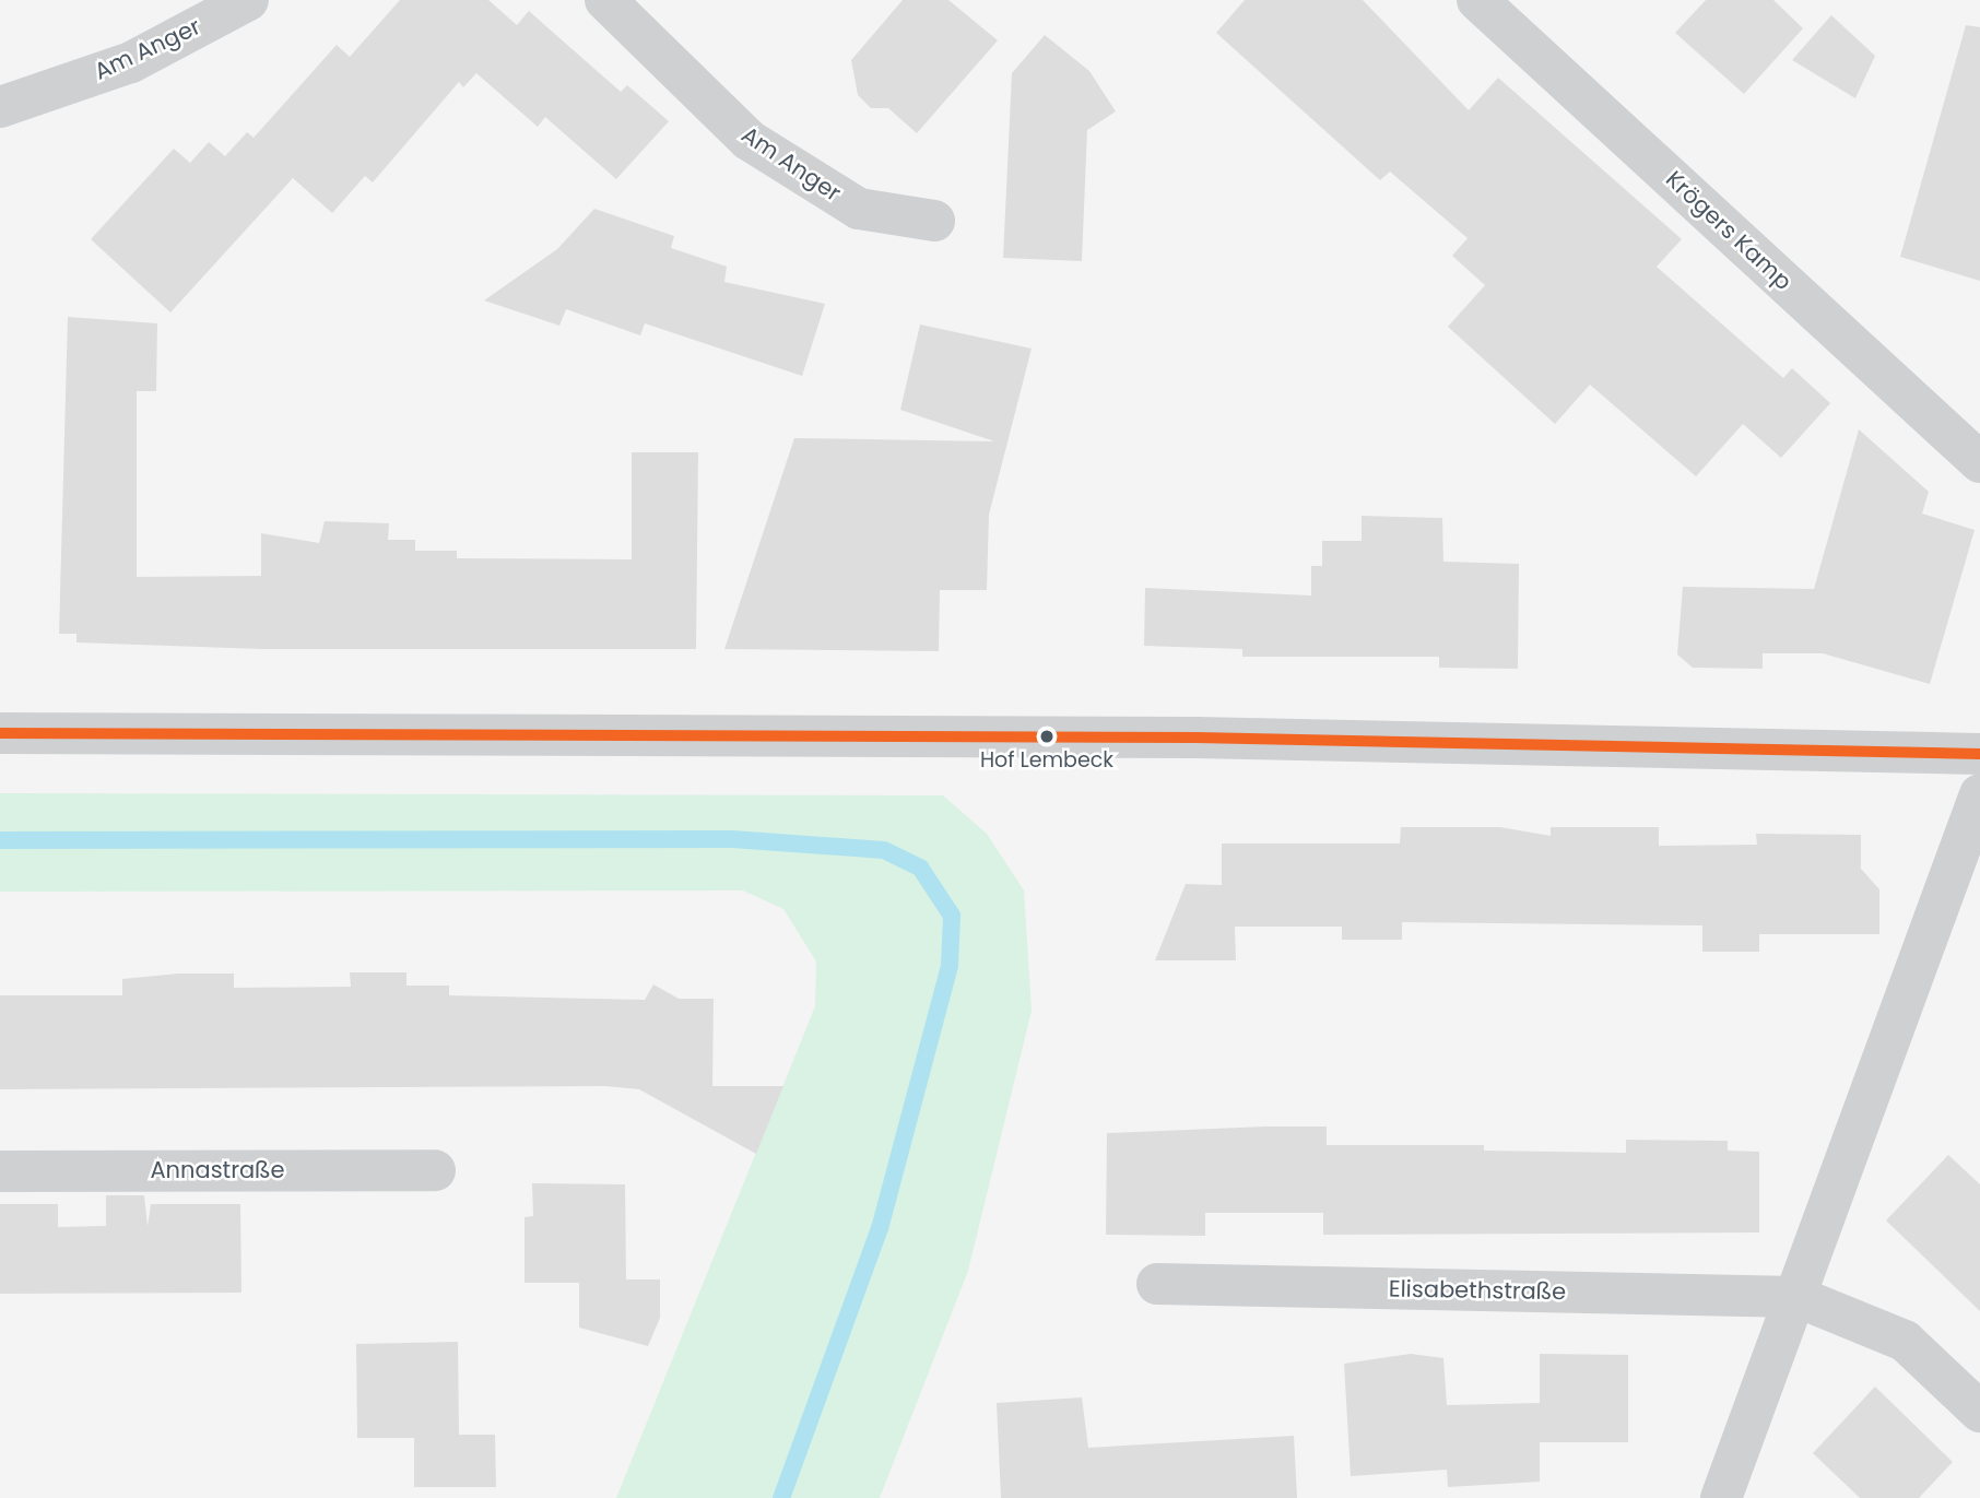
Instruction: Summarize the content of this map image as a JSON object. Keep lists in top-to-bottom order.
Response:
{
  "streets": {
    "street": [
      "Am Anger",
      "Krögers Kamp",
      "Annastraße",
      "Elisabethstraße"
    ]
  },
  "places": ["Hof Lembeck"]
}
